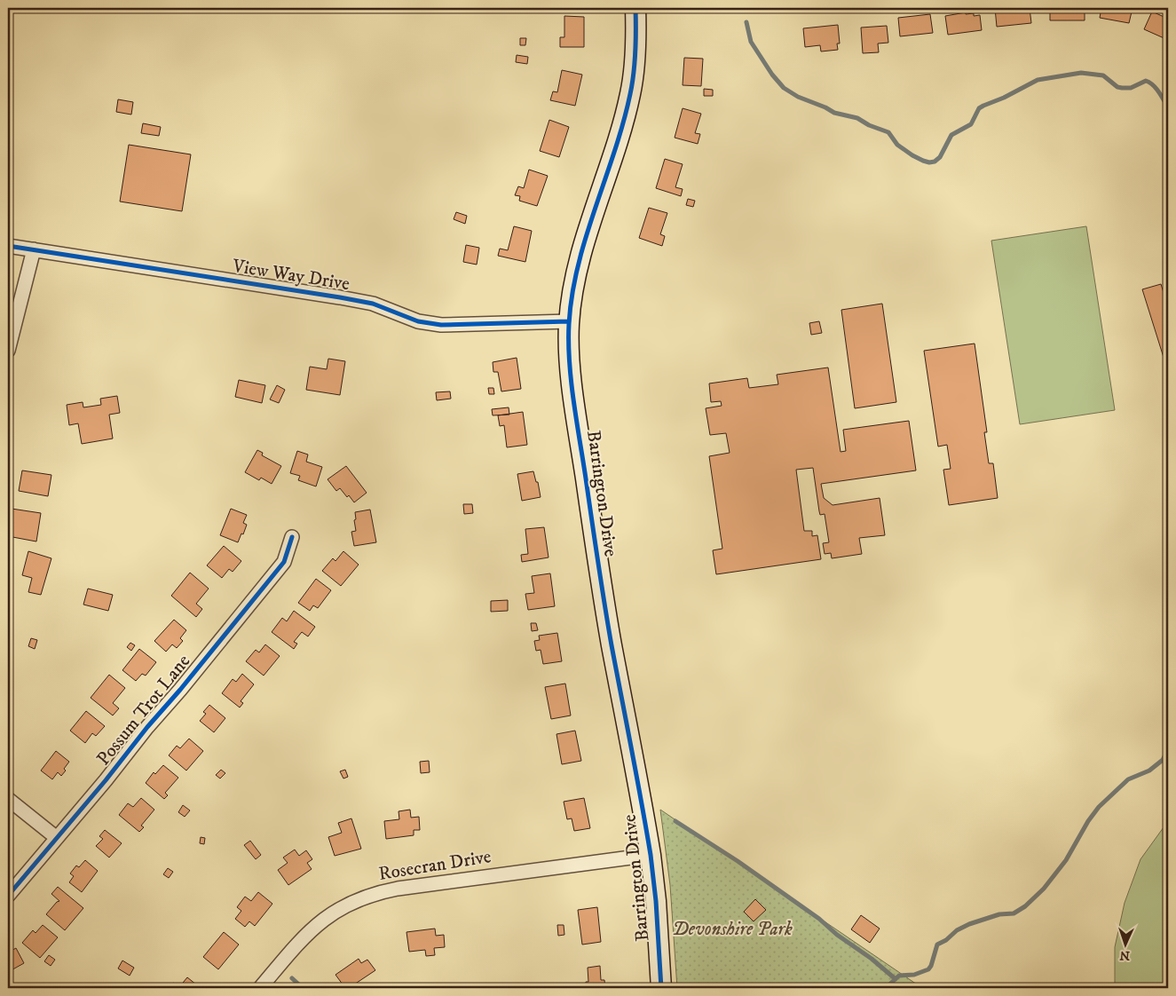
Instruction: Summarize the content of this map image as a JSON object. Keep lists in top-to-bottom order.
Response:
{
  "streets": {
    "street": [
      "View Way Drive",
      "Barrington Drive",
      "Possum Trot Lane",
      "Rosecran Drive"
    ]
  },
  "crossings": [
    ["View Way Drive", "Barrington Drive"],
    ["Barrington Drive", "Rosecran Drive"]
  ],
  "parks": ["Devonshire Park"],
  "north": "bottom"
}
